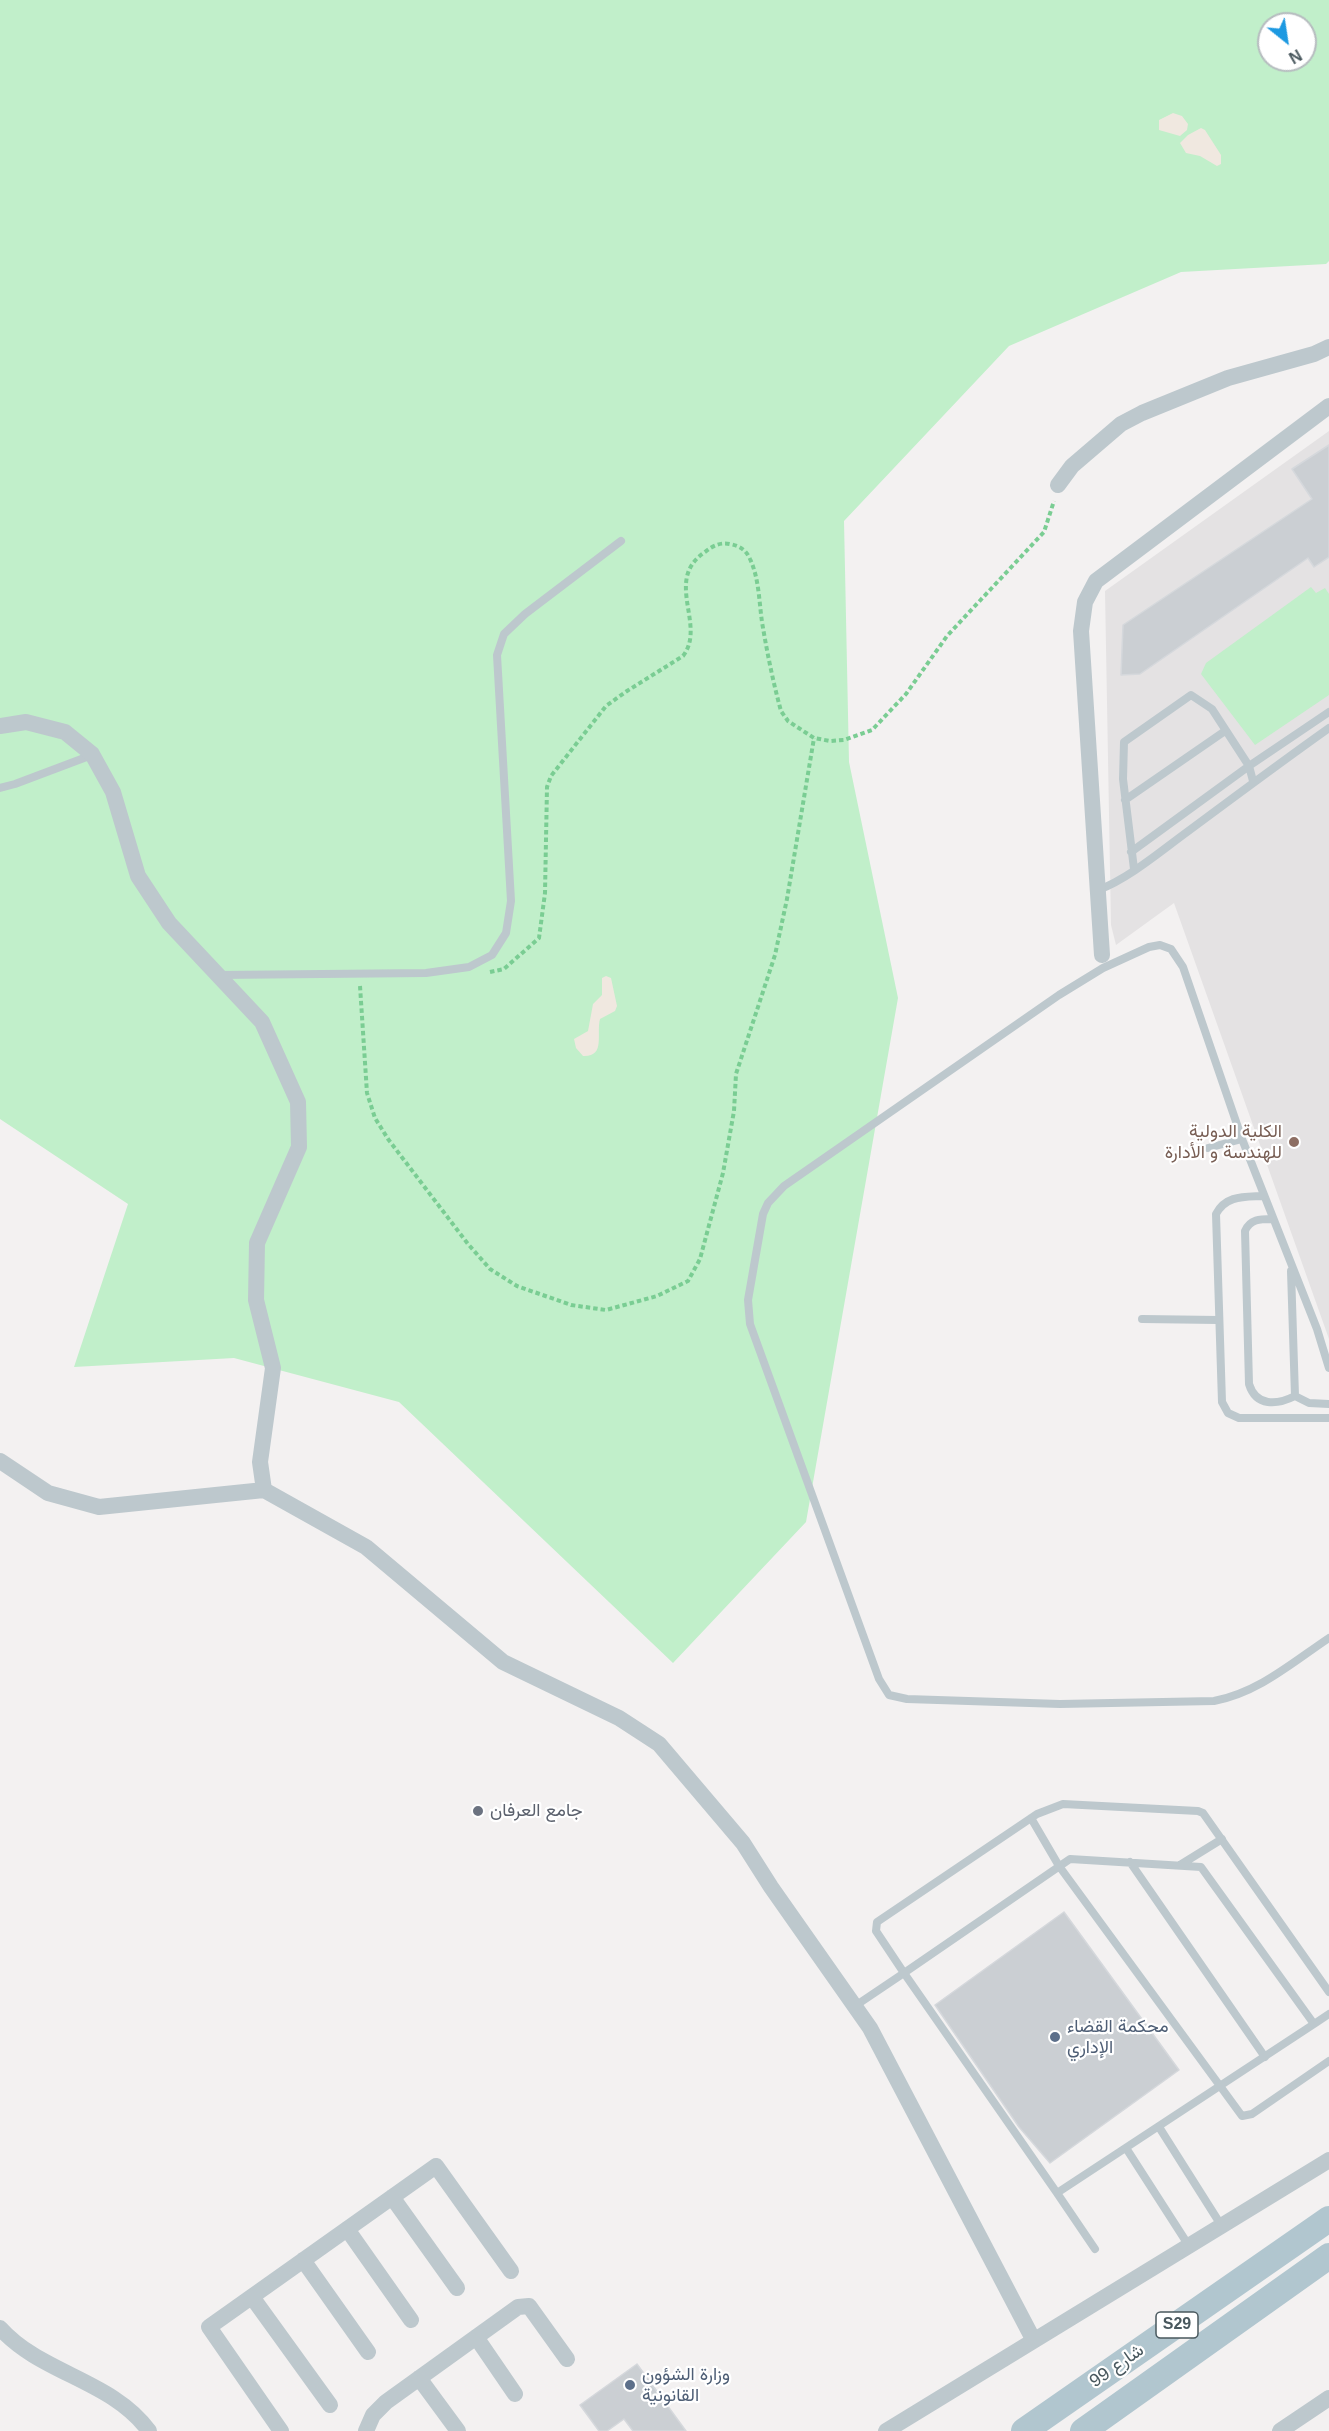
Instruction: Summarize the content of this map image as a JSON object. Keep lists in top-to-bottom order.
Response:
{
  "streets": {
    "main road": ["S29", "99 شارع"]
  },
  "places": [
    "الكلية الدولية للهندسة و الأدارة",
    "جامع العرفان",
    "محكمة القضاء الإداري",
    "وزارة الشؤون القانونية"
  ],
  "north": "bottom right"
}
